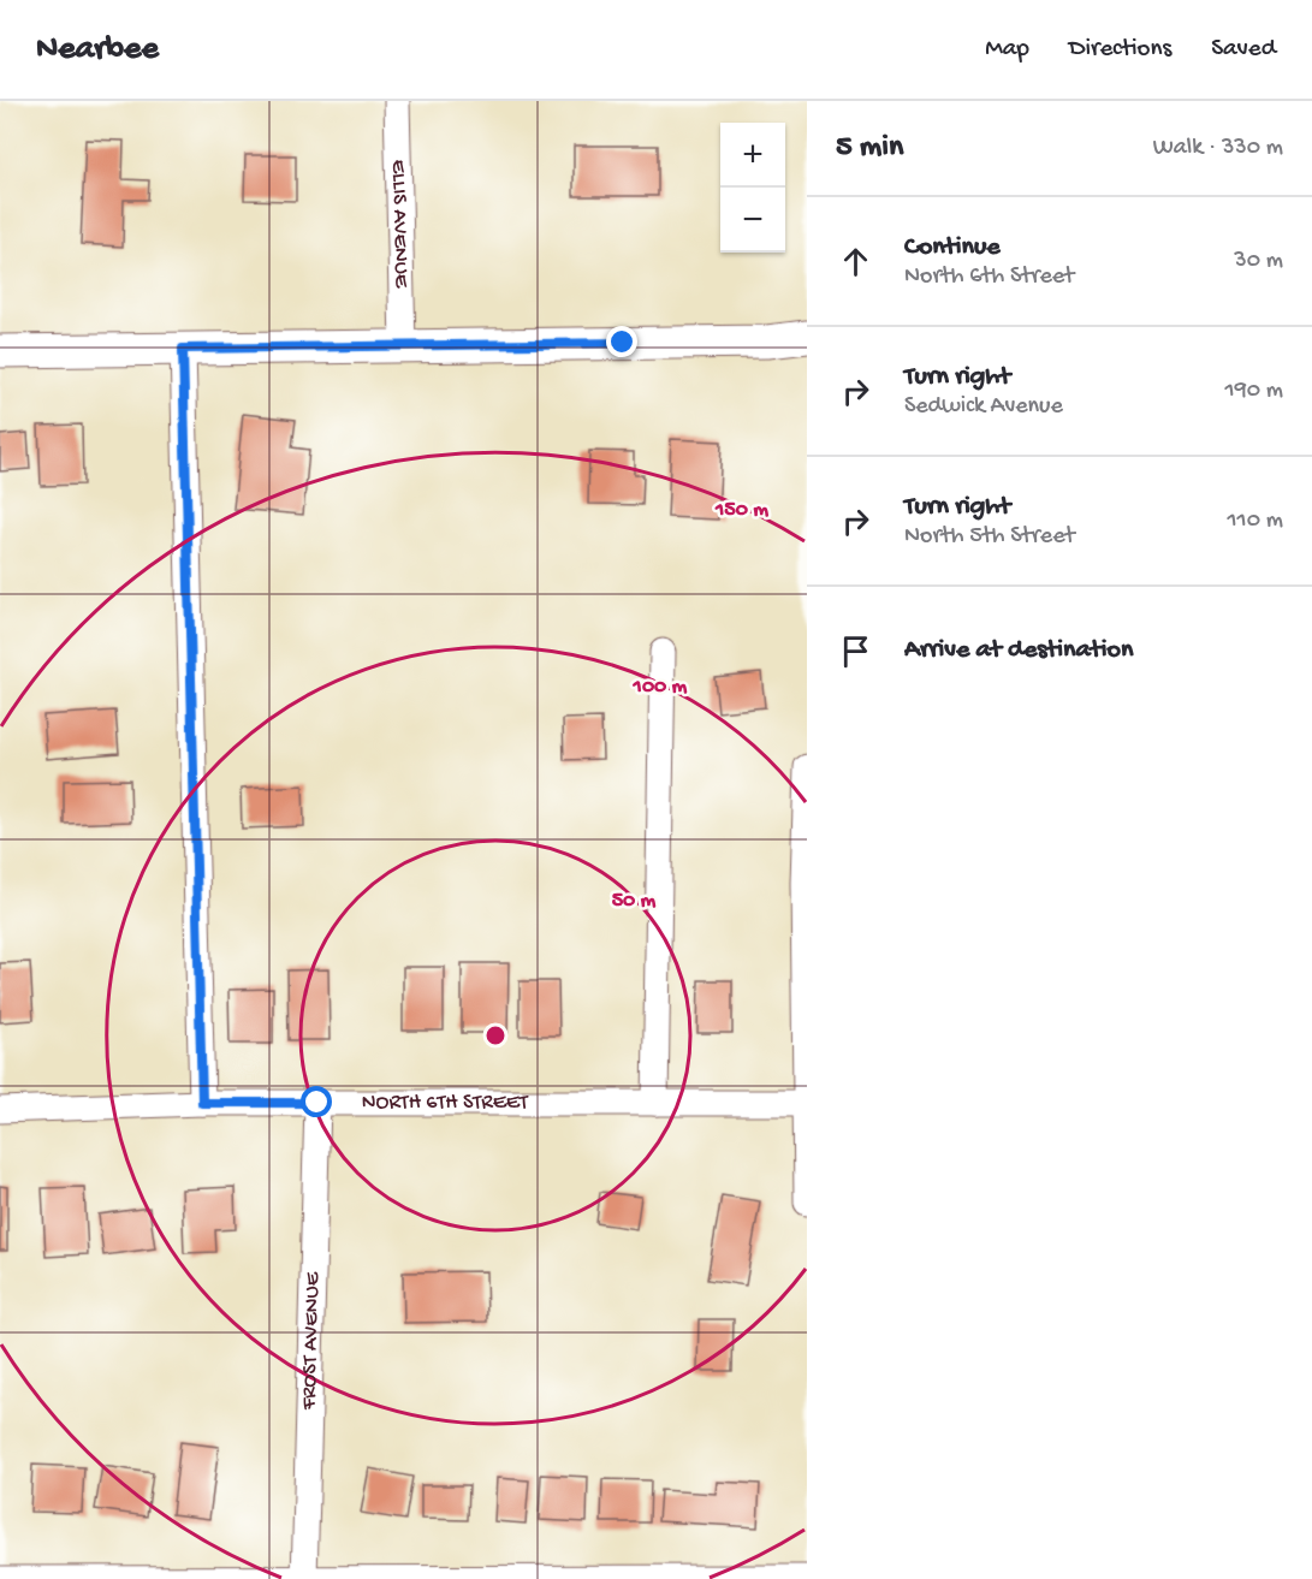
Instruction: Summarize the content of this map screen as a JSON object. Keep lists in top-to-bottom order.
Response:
{
  "streets": {
    "street": ["ELLIS AVENUE", "NORTH 6TH STREET", "FROST AVENUE"]
  },
  "crossings": [
    ["NORTH 6TH STREET", "FROST AVENUE"]
  ],
  "page": {
    "header": "Nearbee",
    "nav": ["Map", "Directions", "Saved"],
    "heading": ["5 min", "Walk · 330 m"],
    "map_buttons": ["+", "−"],
    "list": [
      ["Continue", "North 6th Street", "30 m"],
      ["Turn right", "Sedwick Avenue", "190 m"],
      ["Turn right", "North 5th Street", "110 m"],
      "Arrive at destination"
    ]
  },
  "rings": ["150 m", "100 m", "50 m"]
}
